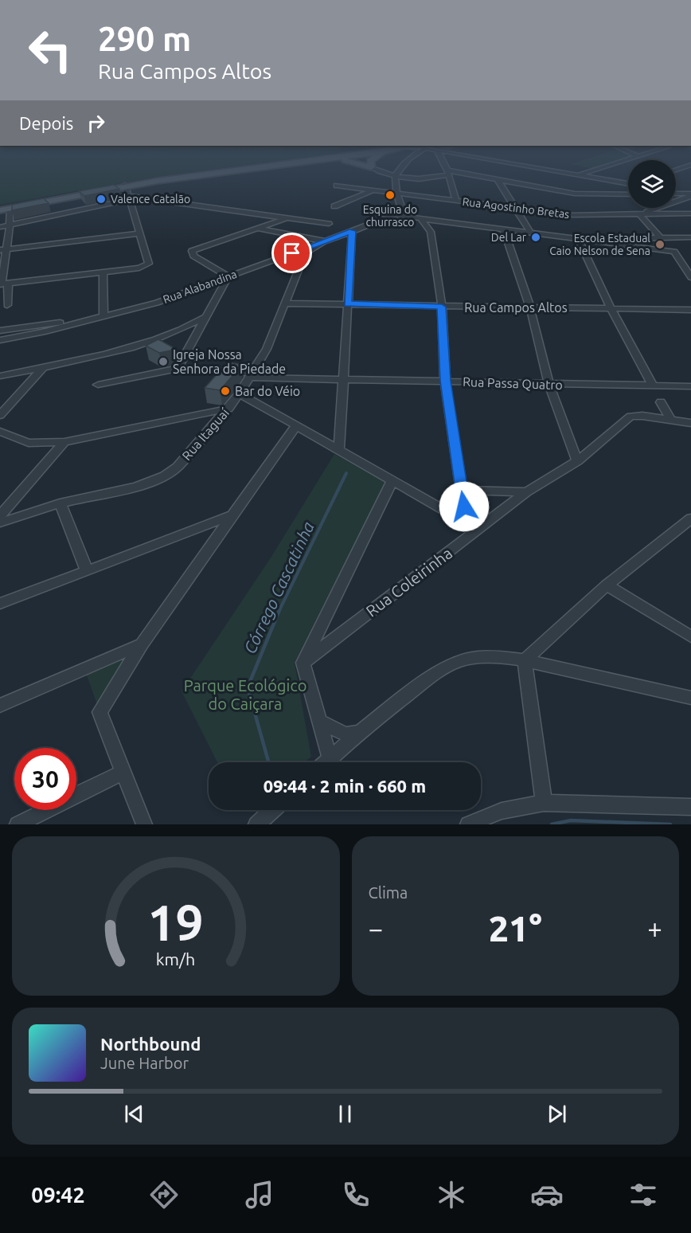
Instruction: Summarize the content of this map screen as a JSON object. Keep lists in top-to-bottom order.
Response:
{
  "streets": {
    "street": [
      "Rua Agostinho Bretas",
      "Rua Alabandina",
      "Rua Campos Altos",
      "Rua Passa Quatro",
      "Rua Itaguaí",
      "Rua Coleirinha"
    ]
  },
  "crossings": [
    ["Rua Alabandina", "Rua Itaguaí"],
    ["Rua Campos Altos", "Rua Itaguaí"],
    ["Rua Passa Quatro", "Rua Itaguaí"]
  ],
  "water": ["Córrego Cascatinha"],
  "parks": ["Parque Ecológico do Caiçara"],
  "places": [
    "Esquina do churrasco",
    "Valence Catalão",
    "Del Lar",
    "Escola Estadual Caio Nelson de Sena",
    "Igreja Nossa Senhora da Piedade",
    "Bar do Véio"
  ],
  "page": {
    "turn": ["290 m", "Rua Campos Altos"],
    "then": "Depois",
    "limit": "30",
    "trip": "09:44 · 2 min · 660 m",
    "tile": "Clima",
    "heat": ["−", "21°", "+"],
    "song": ["Northbound", "June Harbor"],
    "tabs": "09:42",
    "gauge": ["19", "km/h"]
  }
}
